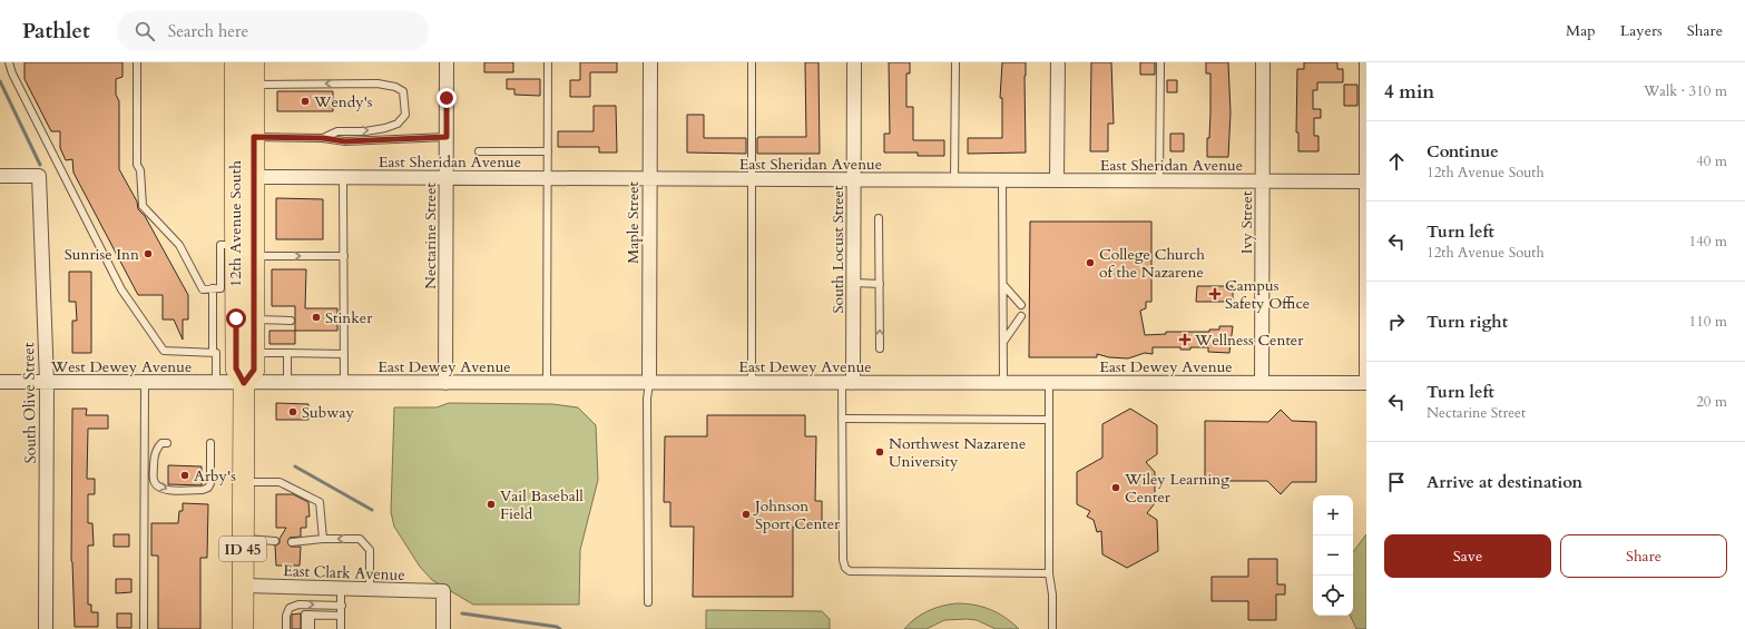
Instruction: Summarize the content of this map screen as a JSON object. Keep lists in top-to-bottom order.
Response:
{
  "streets": {
    "main road": ["12th Avenue South", "ID 45"],
    "street": [
      "East Sheridan Avenue",
      "Maple Street",
      "Ivy Street",
      "Nectarine Street",
      "South Locust Street",
      "West Dewey Avenue",
      "East Dewey Avenue",
      "South Olive Street",
      "East Clark Avenue"
    ]
  },
  "crossings": [
    ["East Sheridan Avenue", "Maple Street"],
    ["East Sheridan Avenue", "Ivy Street"],
    ["East Sheridan Avenue", "12th Avenue South"],
    ["East Sheridan Avenue", "Nectarine Street"],
    ["East Sheridan Avenue", "South Locust Street"],
    ["Maple Street", "East Dewey Avenue"],
    ["Ivy Street", "East Dewey Avenue"],
    ["12th Avenue South", "West Dewey Avenue"],
    ["12th Avenue South", "East Dewey Avenue"],
    ["12th Avenue South", "East Clark Avenue"],
    ["Nectarine Street", "East Dewey Avenue"],
    ["South Locust Street", "East Dewey Avenue"],
    ["West Dewey Avenue", "East Dewey Avenue"],
    ["West Dewey Avenue", "South Olive Street"]
  ],
  "places": {
    "other": [
      "Wendy's",
      "Sunrise Inn",
      "College Church of the Nazarene",
      "Stinker",
      "Subway",
      "Northwest Nazarene University",
      "Arby's",
      "Wiley Learning Center",
      "Vail Baseball Field",
      "Johnson Sport Center"
    ],
    "health": ["Campus Safety Office", "Wellness Center"]
  },
  "page": {
    "header": "Pathlet",
    "search": "Search here",
    "nav": ["Map", "Layers", "Share"],
    "heading": ["4 min", "Walk · 310 m"],
    "list": [
      ["Continue", "12th Avenue South", "40 m"],
      ["Turn left", "12th Avenue South", "140 m"],
      ["Turn right", "110 m"],
      ["Turn left", "Nectarine Street", "20 m"],
      "Arrive at destination"
    ],
    "map_buttons": ["+", "−"],
    "buttons": ["Save", "Share"]
  }
}
